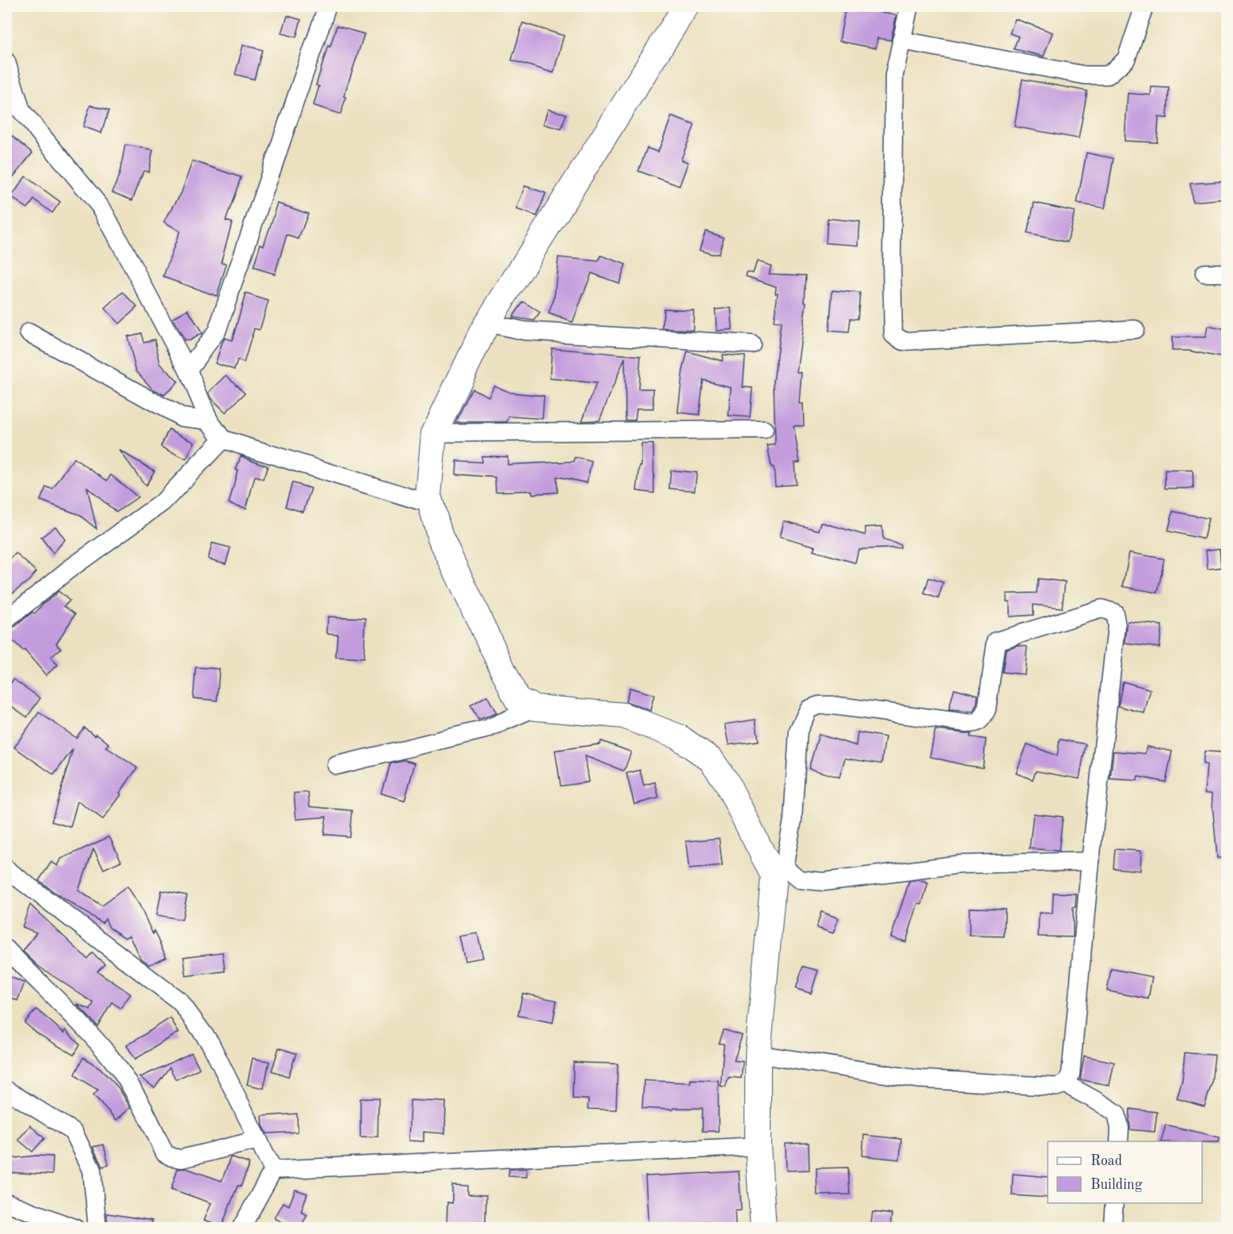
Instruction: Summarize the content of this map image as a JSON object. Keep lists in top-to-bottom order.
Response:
{
  "legend": ["Road", "Building"]
}
